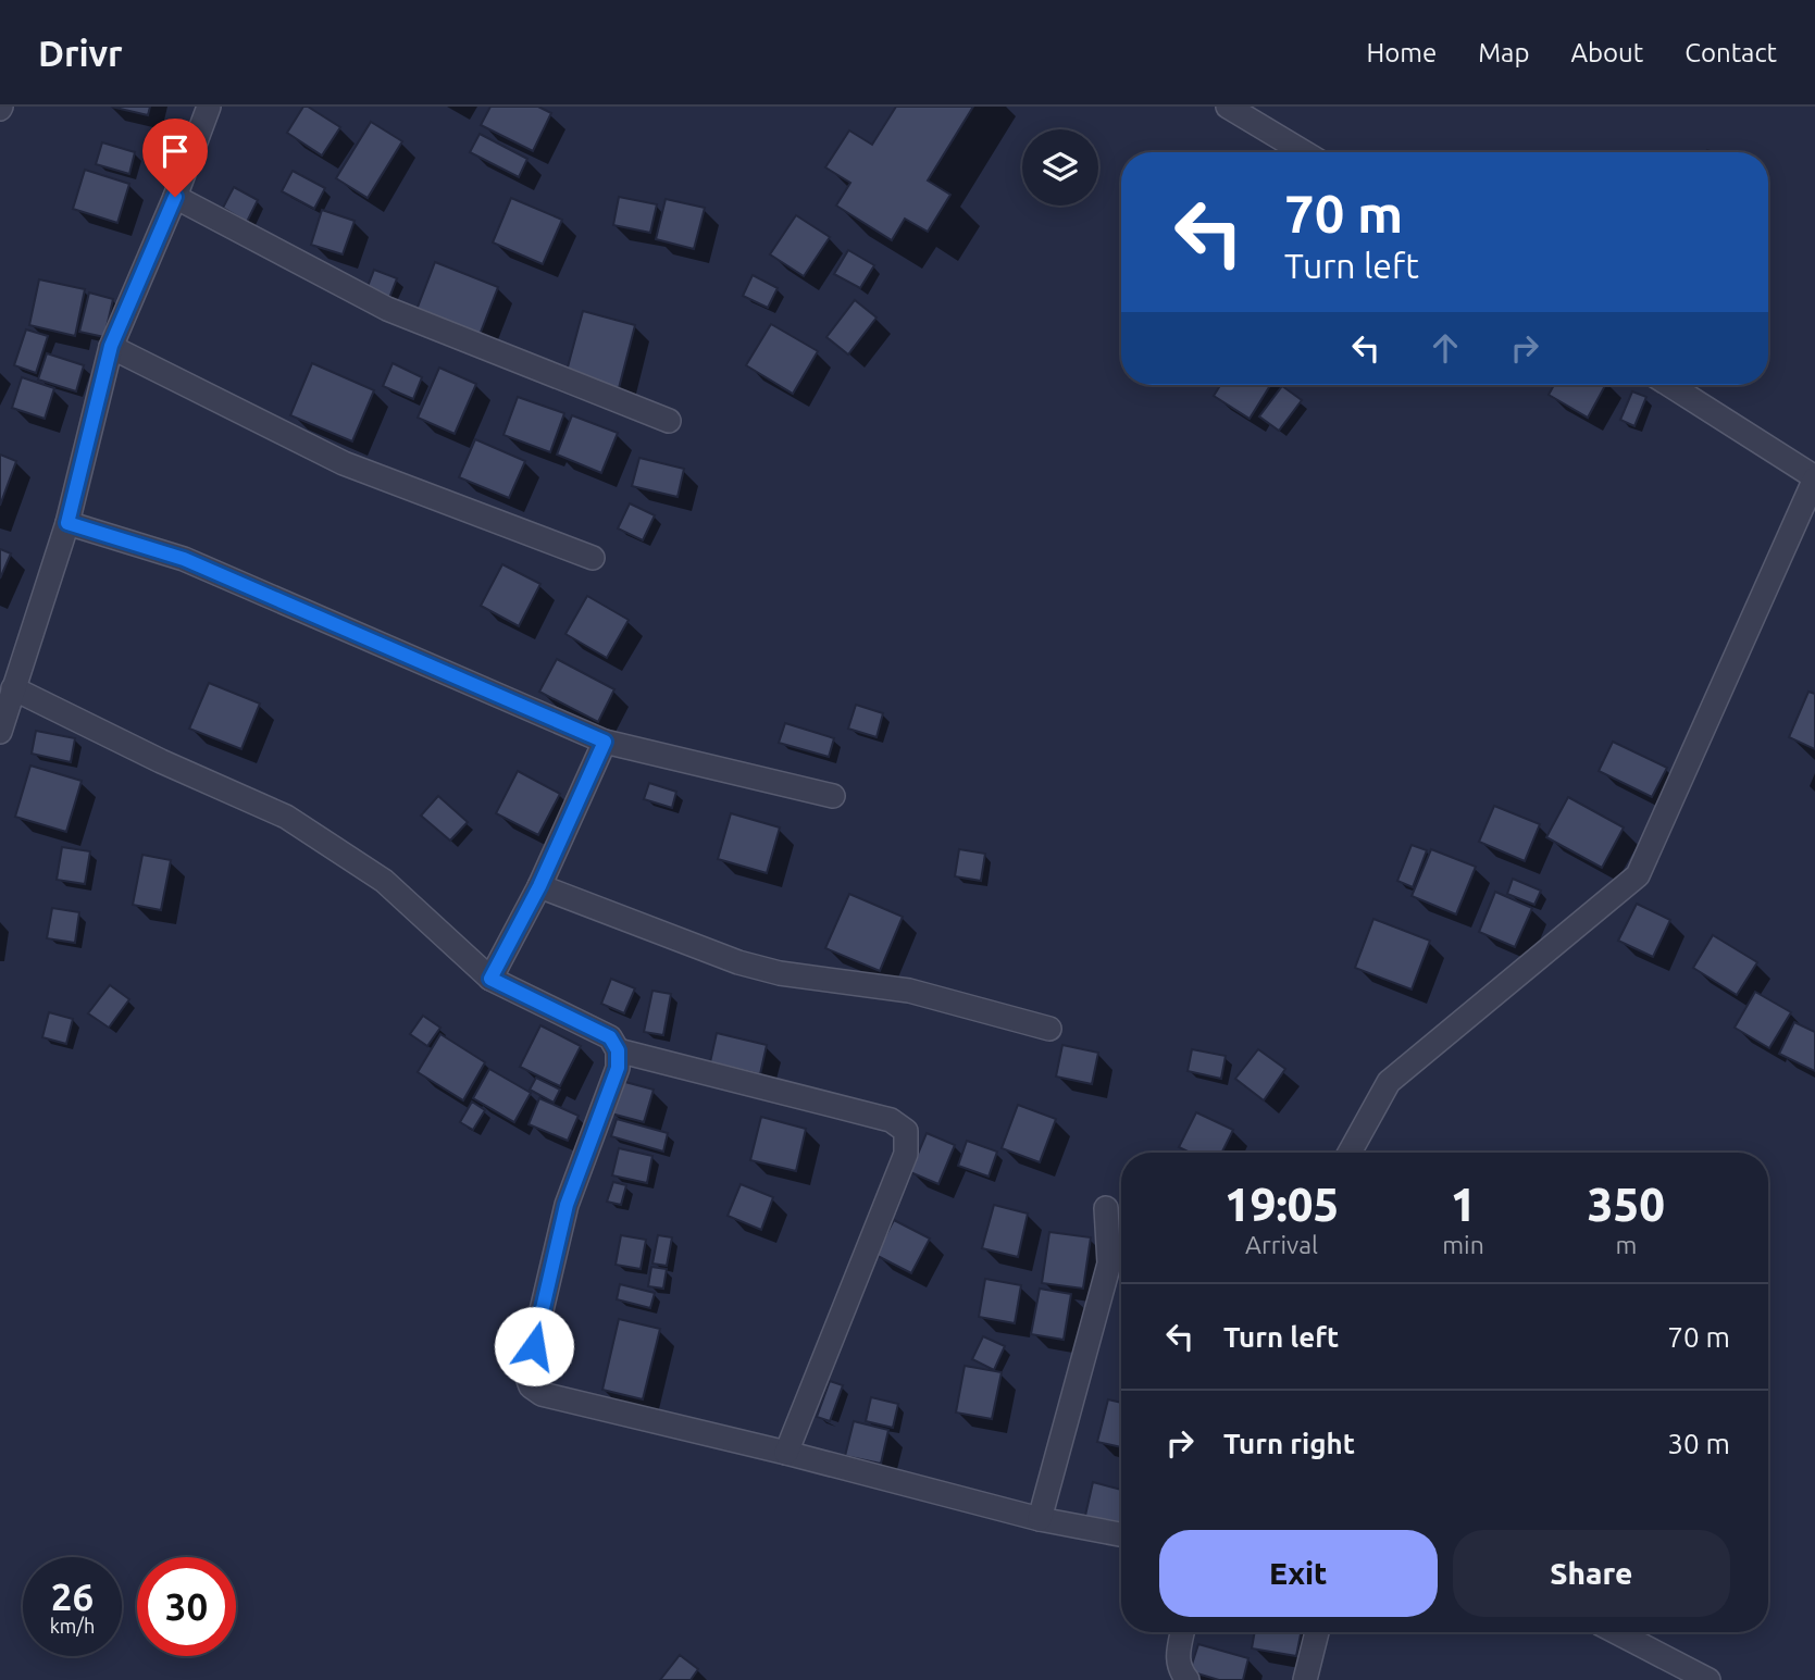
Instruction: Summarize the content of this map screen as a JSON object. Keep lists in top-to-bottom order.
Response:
{
  "page": {
    "header": "Drivr",
    "nav": [
      "Home",
      "Map",
      "About",
      "Contact"
    ],
    "turn": ["70 m", "Turn left"],
    "eta": [
      "19:05",
      "Arrival",
      "1",
      "min",
      "350",
      "m"
    ],
    "list": [
      {
        "name": "Turn left",
        "value": "70 m"
      },
      {
        "name": "Turn right",
        "value": "30 m"
      }
    ],
    "buttons": ["Exit", "Share"],
    "speed": "26 km/h",
    "limit": "30"
  }
}
